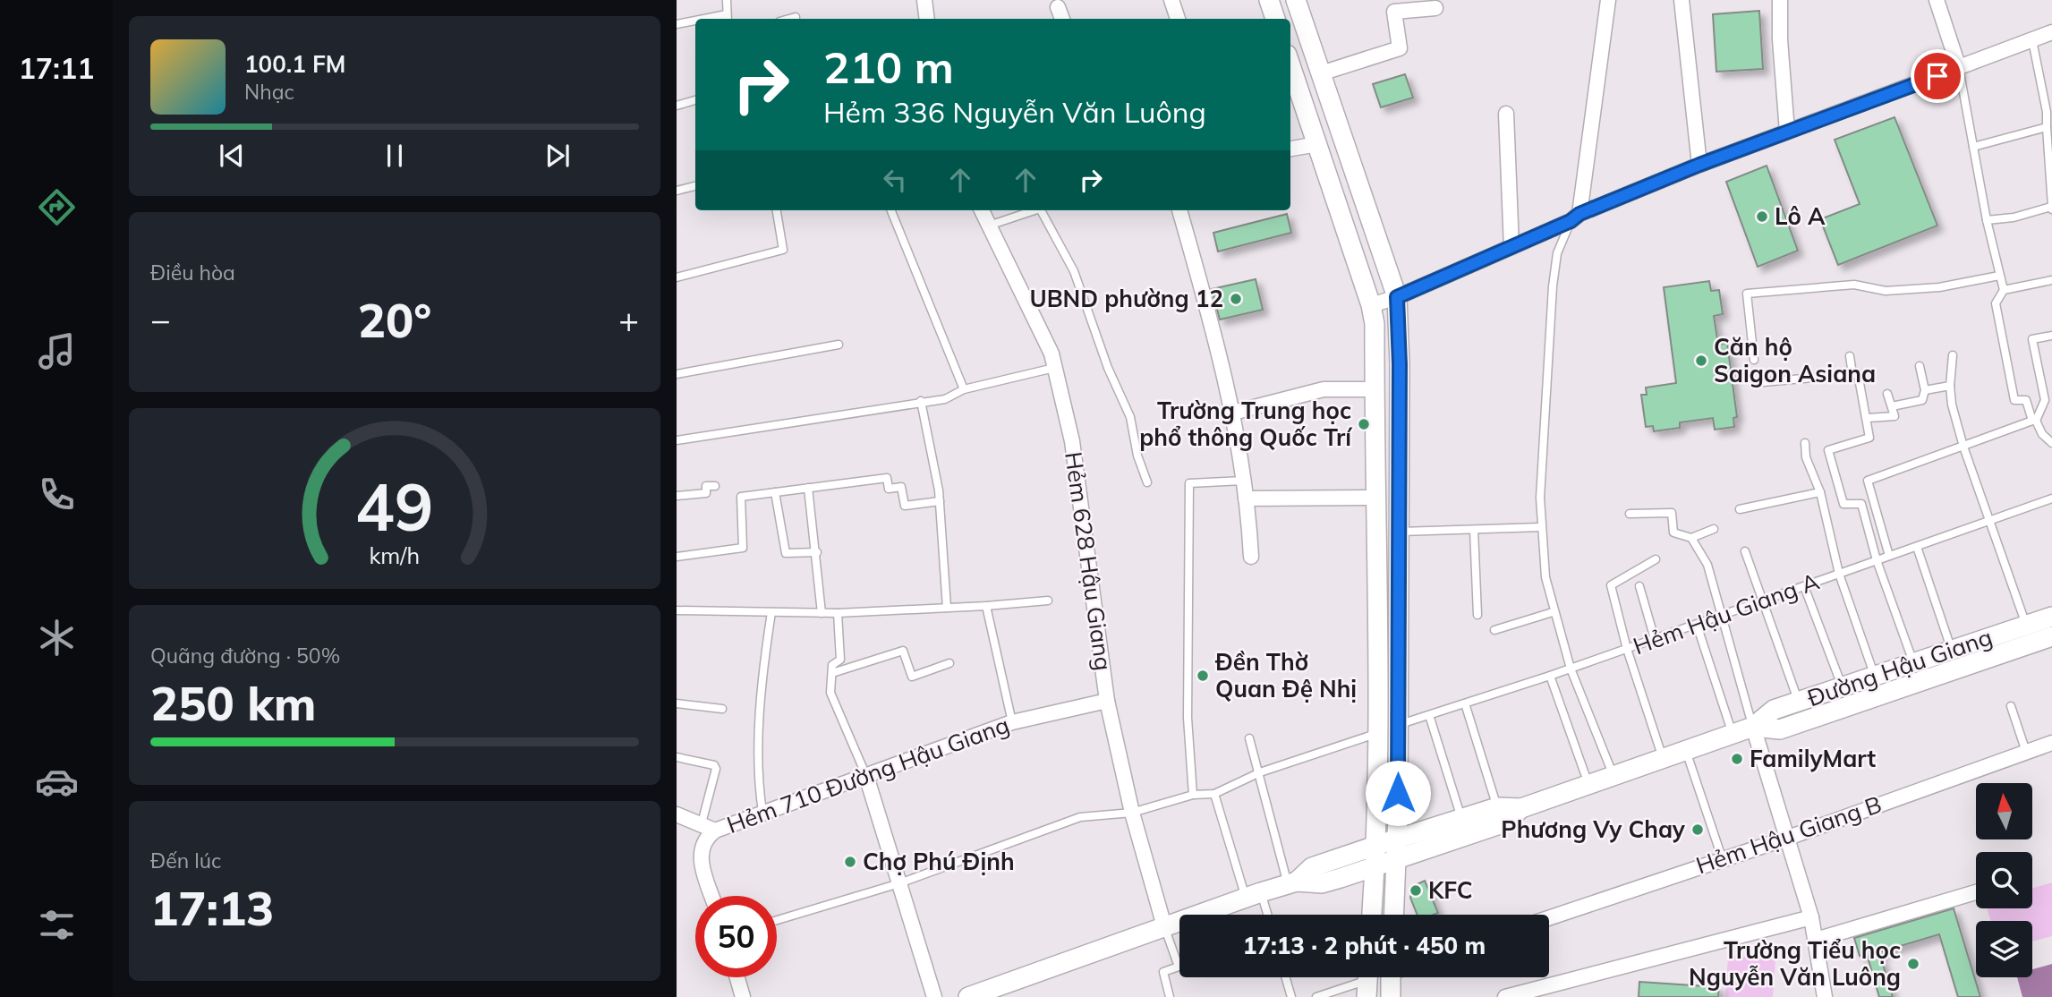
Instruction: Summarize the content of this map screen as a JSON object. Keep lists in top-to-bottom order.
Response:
{
  "streets": {
    "main road": ["Đường Hậu Giang"],
    "street": ["Hẻm 628 Hậu Giang", "Hẻm 710 Đường Hậu Giang", "Hẻm Hậu Giang B"],
    "lane": ["Hẻm Hậu Giang A"]
  },
  "crossings": [
    ["Hẻm 628 Hậu Giang", "Đường Hậu Giang"],
    ["Hẻm 628 Hậu Giang", "Hẻm 710 Đường Hậu Giang"]
  ],
  "places": [
    "Lô A",
    "UBND phường 12",
    "Căn hộ Saigon Asiana",
    "Trường Trung học phổ thông Quốc Trí",
    "Đền Thờ Quan Đệ Nhị",
    "FamilyMart",
    "Phương Vy Chay",
    "Chợ Phú Định",
    "KFC",
    "Trường Tiểu học Nguyễn Văn Luông"
  ],
  "north": "top",
  "page": {
    "tabs": "17:11",
    "turn": ["210 m", "Hẻm 336 Nguyễn Văn Luông"],
    "song": ["100.1 FM", "Nhạc"],
    "tile": [
      "Điều hòa",
      ["Quãng đường · 50%", "250 km"],
      ["Đến lúc", "17:13"]
    ],
    "heat": ["−", "20°", "+"],
    "limit": "50",
    "trip": "17:13 · 2 phút · 450 m",
    "gauge": ["49", "km/h"]
  }
}
